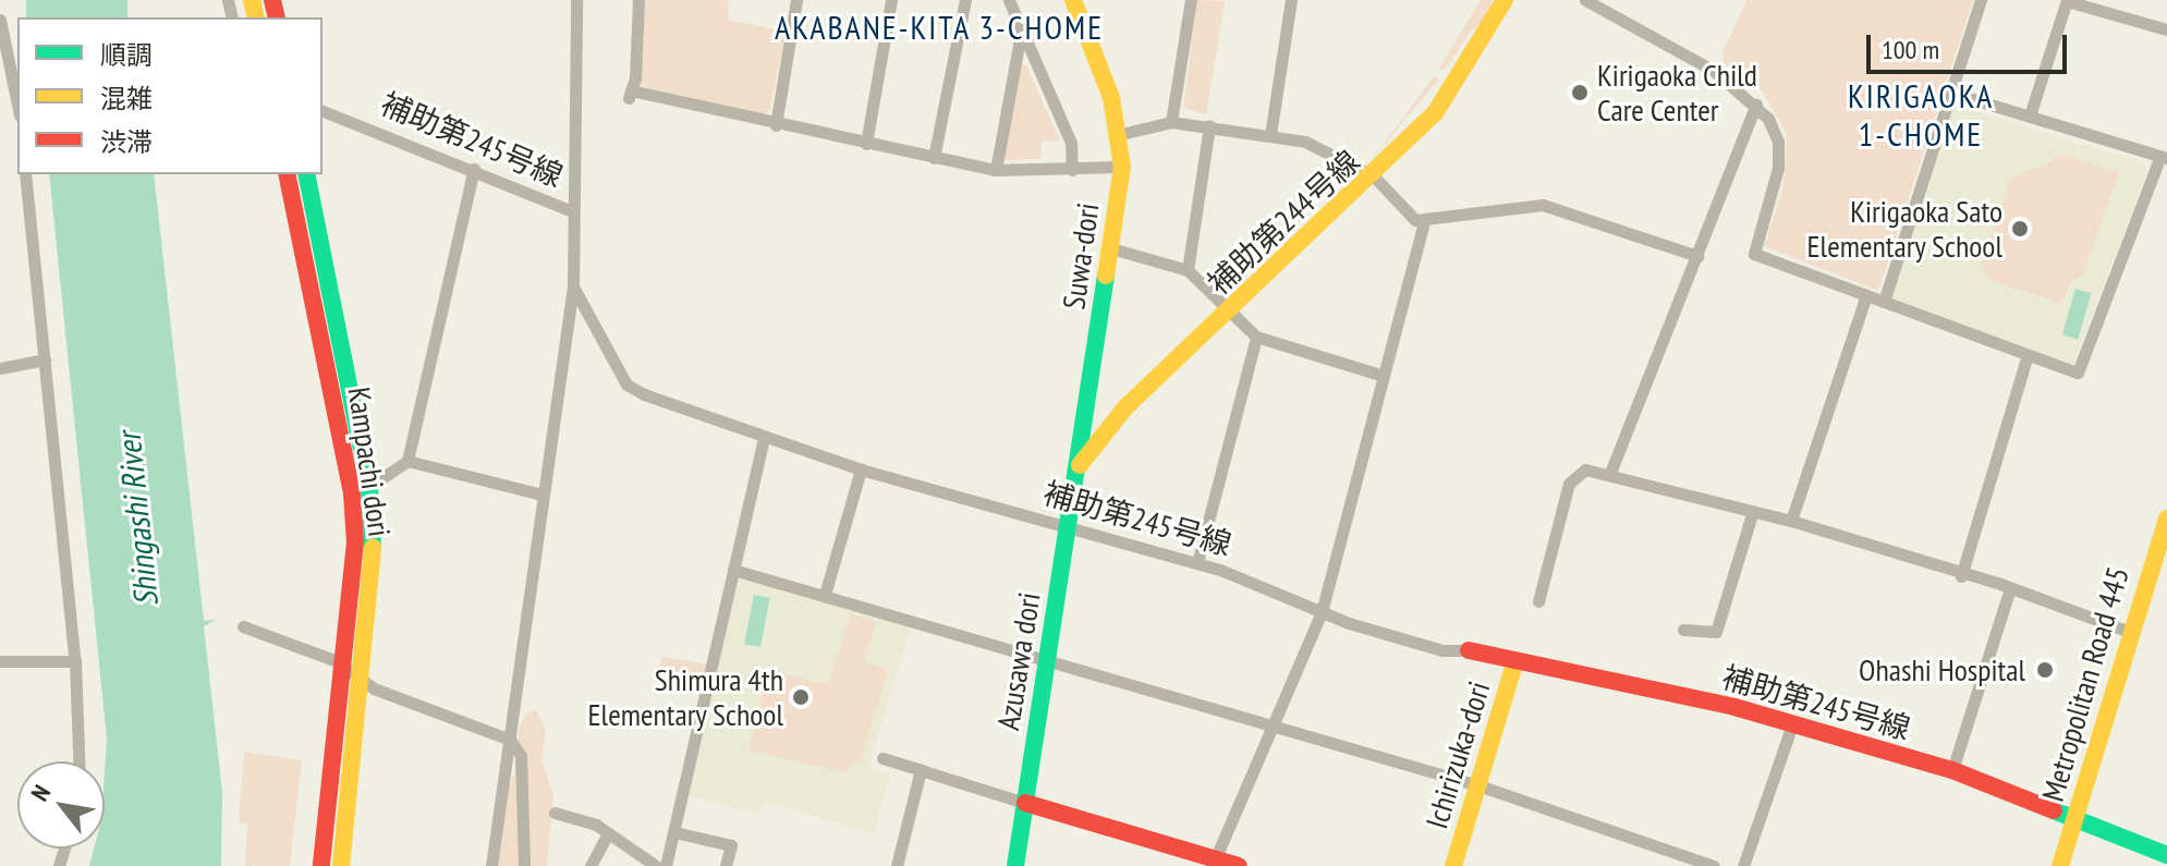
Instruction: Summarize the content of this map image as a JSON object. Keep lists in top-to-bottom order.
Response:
{
  "streets": {
    "street": [
      "補助第245号線",
      "補助第244号線",
      "Suwa-dori",
      "Kampachi dori",
      "Azusawa dori",
      "Metropolitan Road 445",
      "Ichirizuka-dori"
    ]
  },
  "crossings": [
    ["補助第245号線", "Suwa-dori"],
    ["補助第245号線", "Azusawa dori"],
    ["補助第245号線", "Metropolitan Road 445"],
    ["補助第245号線", "Ichirizuka-dori"],
    ["補助第244号線", "Suwa-dori"],
    ["Suwa-dori", "Azusawa dori"]
  ],
  "districts": ["AKABANE-KITA 3-CHOME", "KIRIGAOKA 1-CHOME"],
  "water": ["Shingashi River"],
  "places": [
    "Kirigaoka Child Care Center",
    "Kirigaoka Sato Elementary School",
    "Ohashi Hospital",
    "Shimura 4th Elementary School"
  ],
  "legend": ["順調", "混雑", "渋滞"],
  "scale_bar": "100 m",
  "north": "top left"
}
